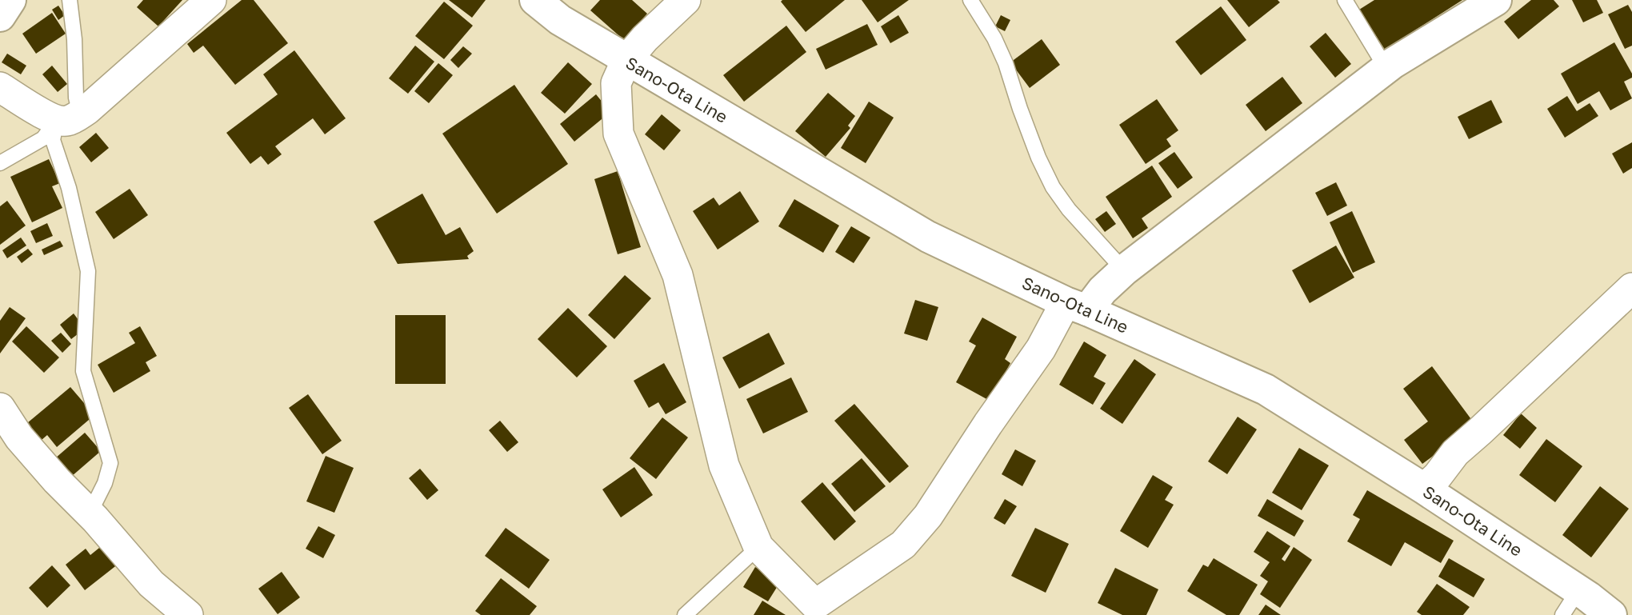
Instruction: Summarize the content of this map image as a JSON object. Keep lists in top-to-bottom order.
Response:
{
  "streets": {
    "main road": ["Sano-Ota Line"]
  }
}
